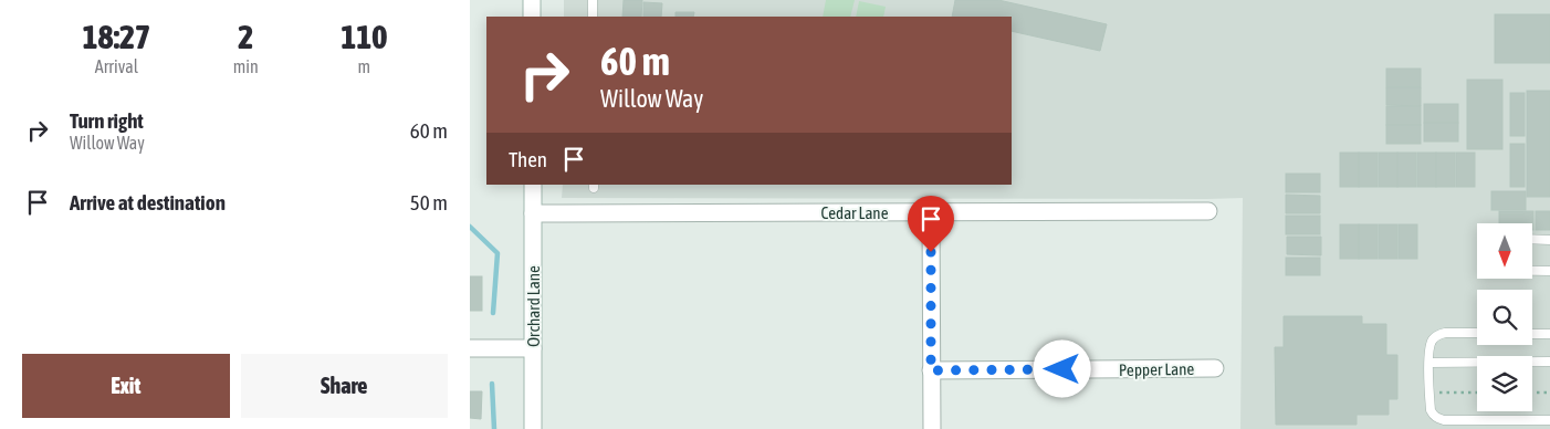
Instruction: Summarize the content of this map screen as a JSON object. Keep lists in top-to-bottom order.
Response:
{
  "streets": {
    "street": ["Cedar Lane", "Orchard Lane", "Pepper Lane"]
  },
  "crossings": [
    ["Cedar Lane", "Orchard Lane"]
  ],
  "north": "bottom",
  "page": {
    "eta": [
      "18:27",
      "Arrival",
      "2",
      "min",
      "110",
      "m"
    ],
    "turn": ["60 m", "Willow Way"],
    "list": [
      {
        "name": "Turn right",
        "note": "Willow Way",
        "value": "60 m"
      },
      {
        "name": "Arrive at destination",
        "value": "50 m"
      }
    ],
    "then": "Then",
    "buttons": ["Exit", "Share"]
  }
}
